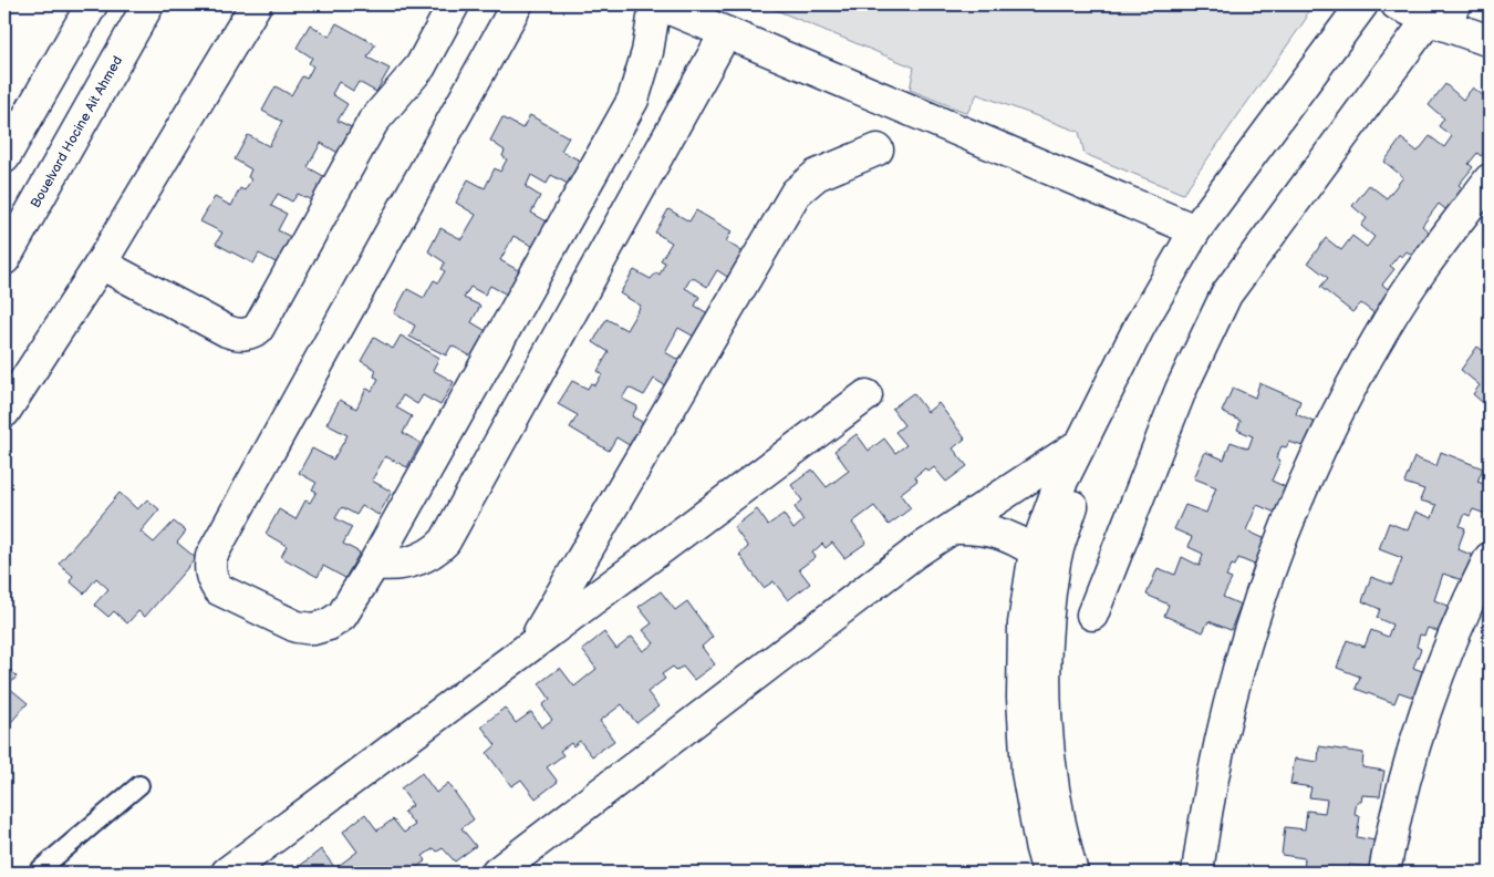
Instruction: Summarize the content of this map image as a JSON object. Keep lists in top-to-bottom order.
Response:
{
  "streets": {
    "street": ["Bouelvard Hocine Ait Ahmed"]
  }
}
